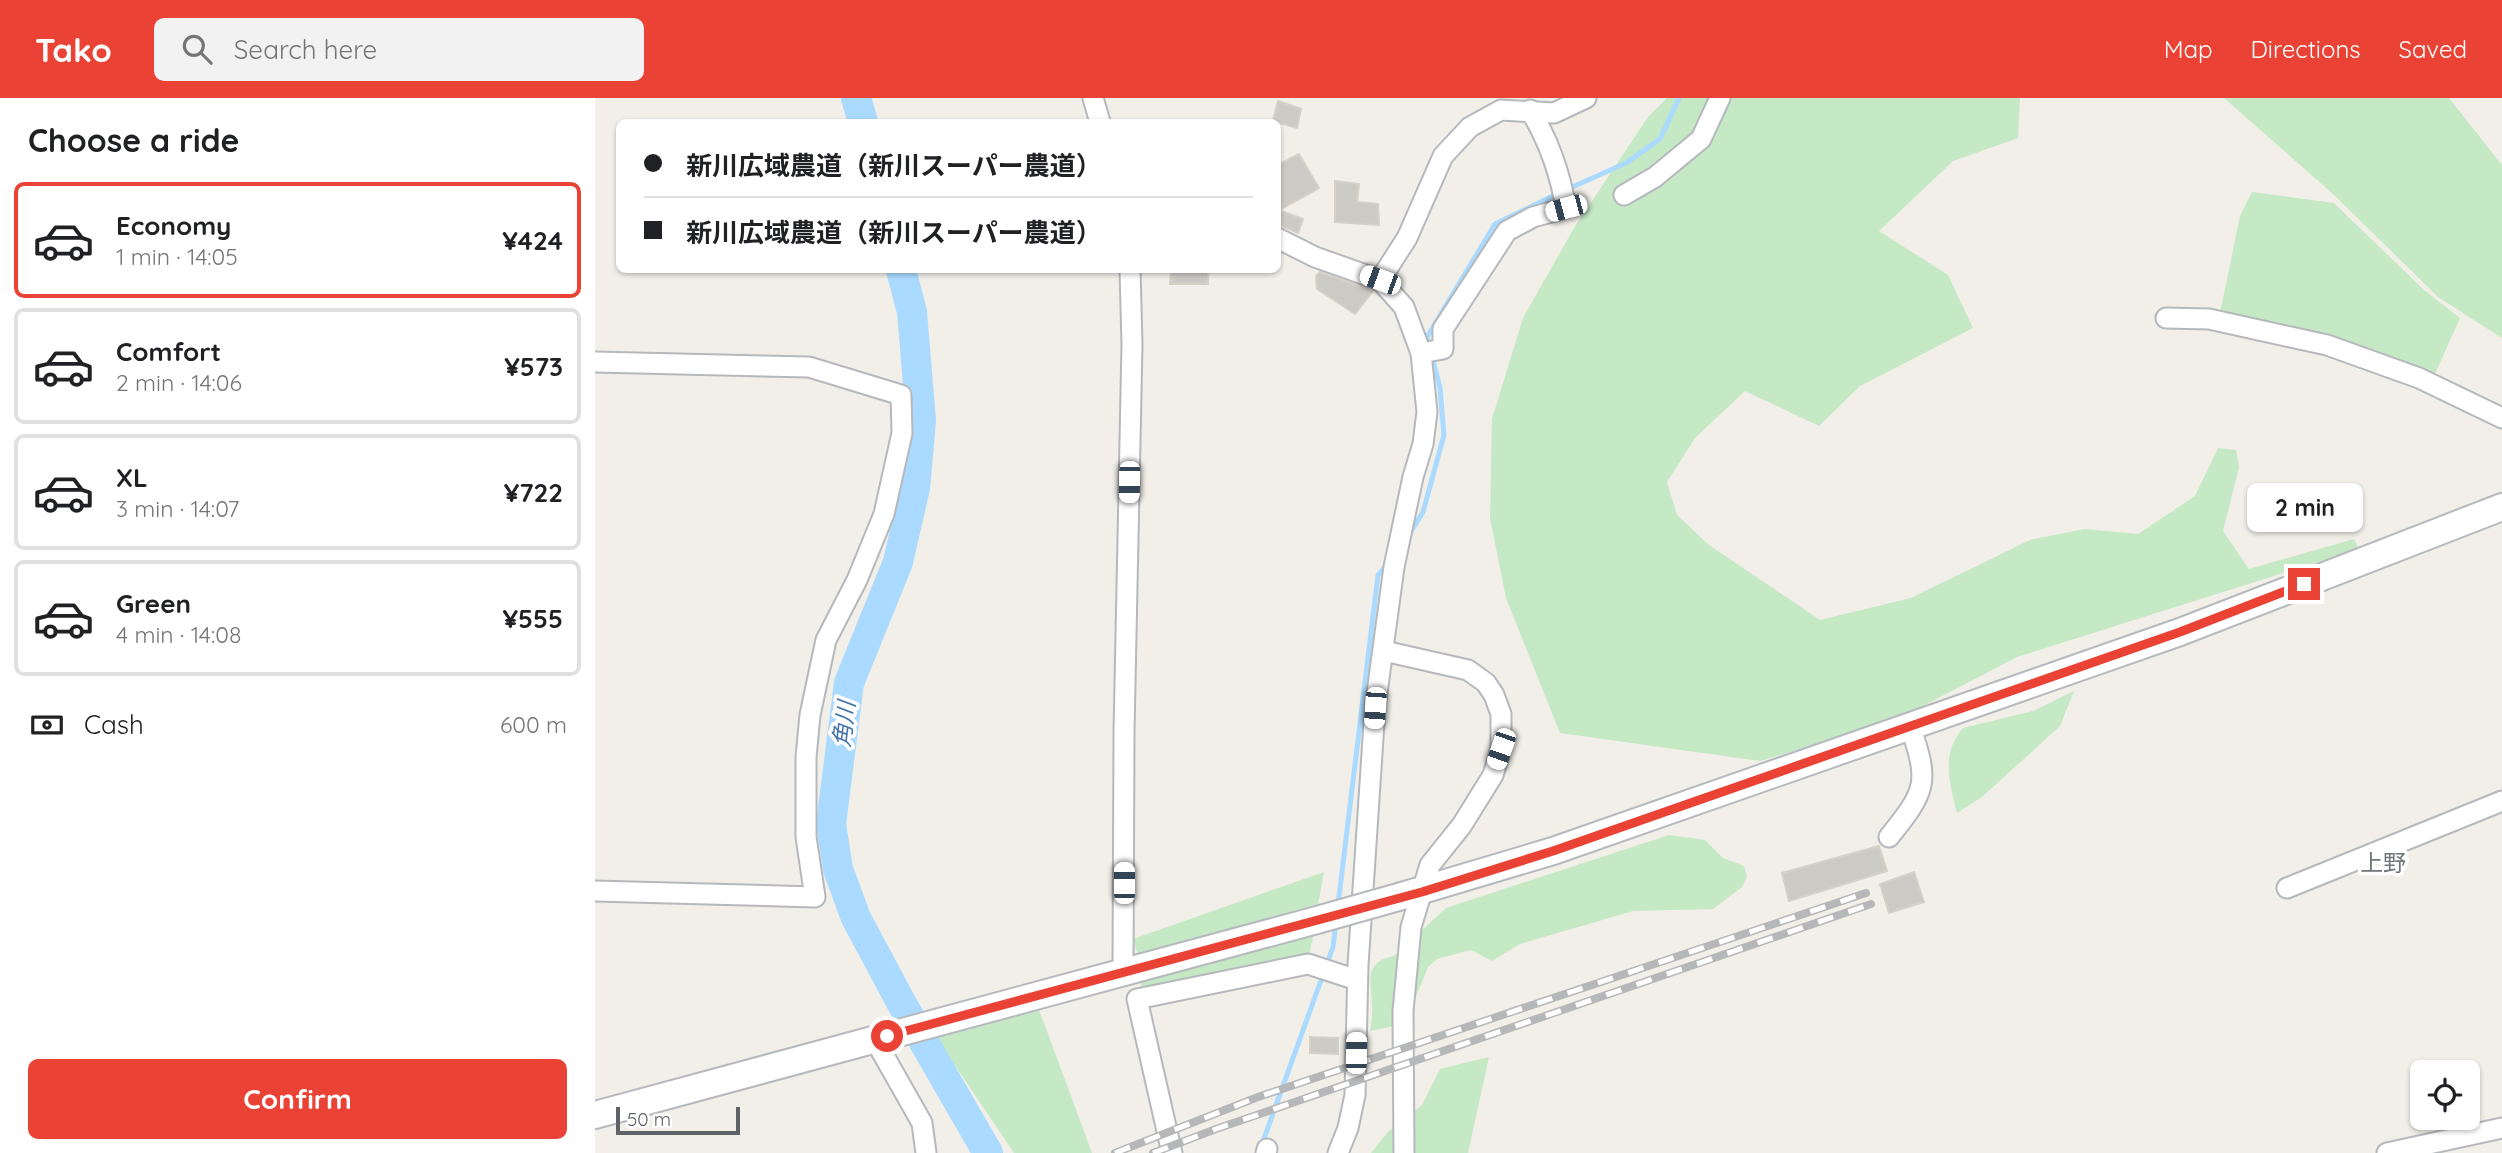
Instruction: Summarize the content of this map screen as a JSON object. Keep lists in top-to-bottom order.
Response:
{
  "districts": ["上野"],
  "water": ["角川"],
  "scale_bar": "50 m",
  "page": {
    "header": "Tako",
    "search": "Search here",
    "nav": ["Map", "Directions", "Saved"],
    "heading": "Choose a ride",
    "banner": ["新川広域農道（新川スーパー農道）", "新川広域農道（新川スーパー農道）"],
    "list": [
      {
        "name": "Economy",
        "note": "1 min · 14:05",
        "value": "¥424"
      },
      {
        "name": "Comfort",
        "note": "2 min · 14:06",
        "value": "¥573"
      },
      {
        "name": "XL",
        "note": "3 min · 14:07",
        "value": "¥722"
      },
      {
        "name": "Green",
        "note": "4 min · 14:08",
        "value": "¥555"
      }
    ],
    "bubble": "2 min",
    "pay": ["Cash", "600 m"],
    "buttons": "Confirm",
    "scale": "50 m"
  }
}
